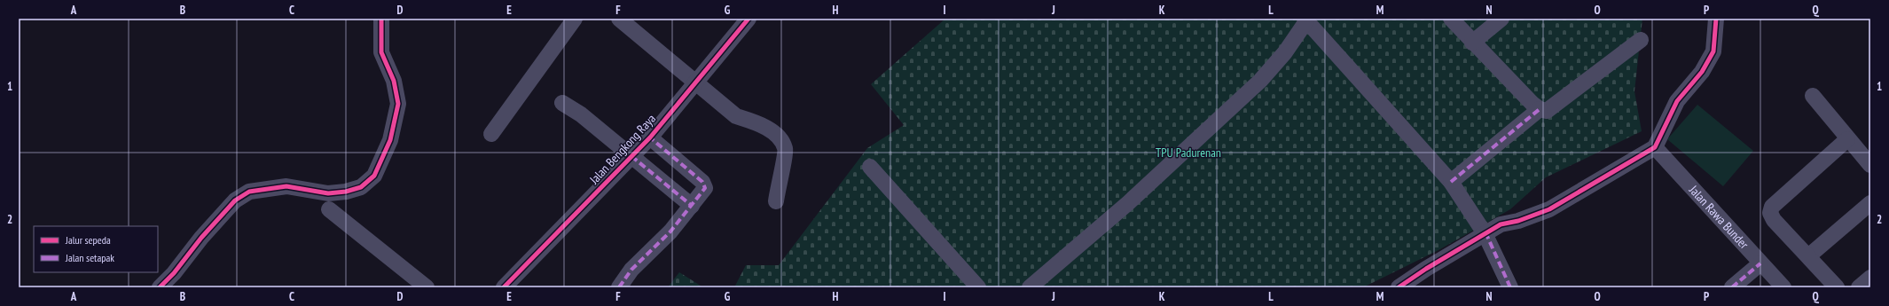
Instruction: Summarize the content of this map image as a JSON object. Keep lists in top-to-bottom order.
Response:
{
  "streets": {
    "street": ["Jalan Bengkong Raya", "Jalan Rawa Bunder"]
  },
  "parks": ["TPU Padurenan"],
  "legend": ["Jalur sepeda", "Jalan setapak"],
  "grid": {
    "columns": [
      "A",
      "B",
      "C",
      "D",
      "E",
      "F",
      "G",
      "H",
      "I",
      "J",
      "K",
      "L",
      "M",
      "N",
      "O",
      "P",
      "Q"
    ],
    "rows": ["1", "2"]
  }
}
